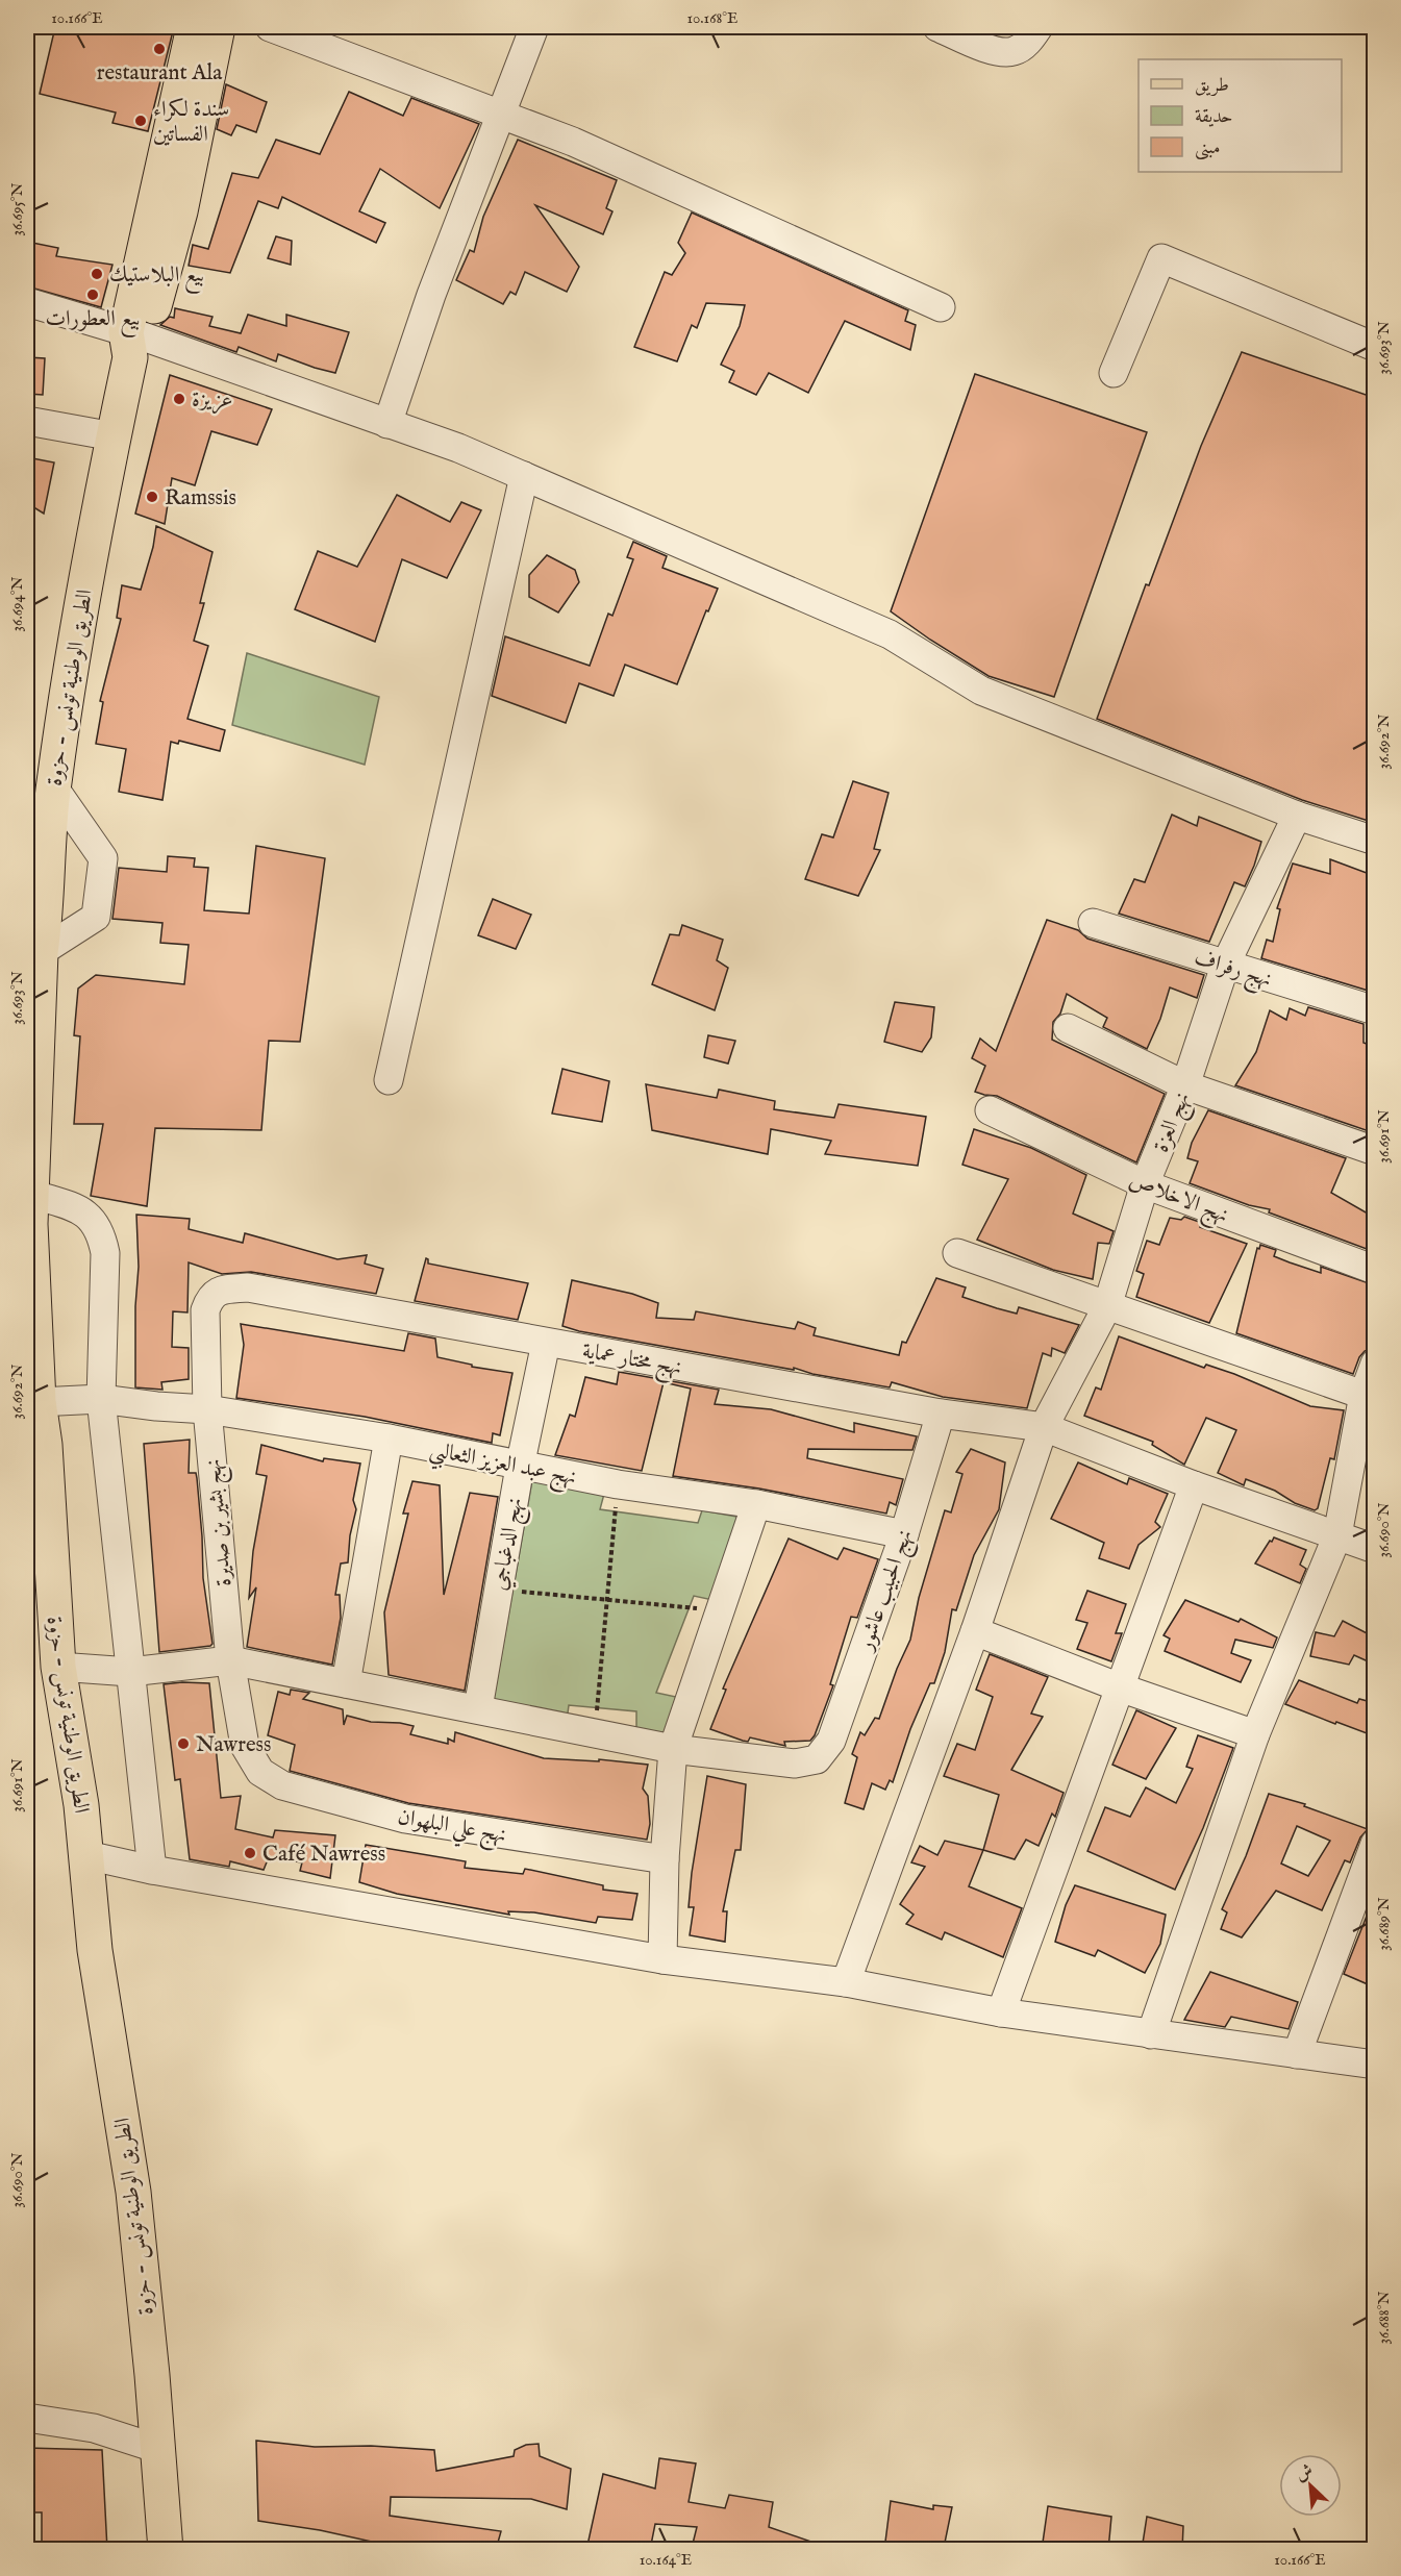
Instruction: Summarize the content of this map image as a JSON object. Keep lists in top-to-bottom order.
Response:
{
  "streets": {
    "main road": ["الطريق الوطنية تونس - حزوة"],
    "street": [
      "نهج رفراف",
      "نهج العزة",
      "نهج الاخلاص",
      "نهج مختار عماية",
      "نهج عبد العزيز الثعالبي",
      "نهج بشير بن صديرة",
      "نهج الدغباجي",
      "نهج الحبيب عاشور",
      "نهج علي البلهوان"
    ]
  },
  "crossings": [
    ["الطريق الوطنية تونس - حزوة", "نهج عبد العزيز الثعالبي"],
    ["نهج رفراف", "نهج العزة"],
    ["نهج العزة", "نهج الاخلاص"],
    ["نهج العزة", "نهج مختار عماية"],
    ["نهج مختار عماية", "نهج بشير بن صديرة"],
    ["نهج مختار عماية", "نهج الدغباجي"],
    ["نهج مختار عماية", "نهج الحبيب عاشور"],
    ["نهج عبد العزيز الثعالبي", "نهج بشير بن صديرة"],
    ["نهج عبد العزيز الثعالبي", "نهج الدغباجي"],
    ["نهج عبد العزيز الثعالبي", "نهج الحبيب عاشور"],
    ["نهج بشير بن صديرة", "نهج علي البلهوان"]
  ],
  "places": [
    "restaurant Ala",
    "سندة لكراء الفساتين",
    "بيع البلاستيك",
    "بيع العطورات",
    "عزيزة",
    "Ramssis",
    "Nawress",
    "Café Nawress"
  ],
  "legend": ["طريق", "حديقة", "مبنى"],
  "north": "top left",
  "coordinates": [
    "10.166°E",
    "10.168°E",
    "36.695°N",
    "36.693°N",
    "36.694°N",
    "36.692°N",
    "36.691°N",
    "36.690°N",
    "36.689°N",
    "36.688°N",
    "10.164°E"
  ]
}
